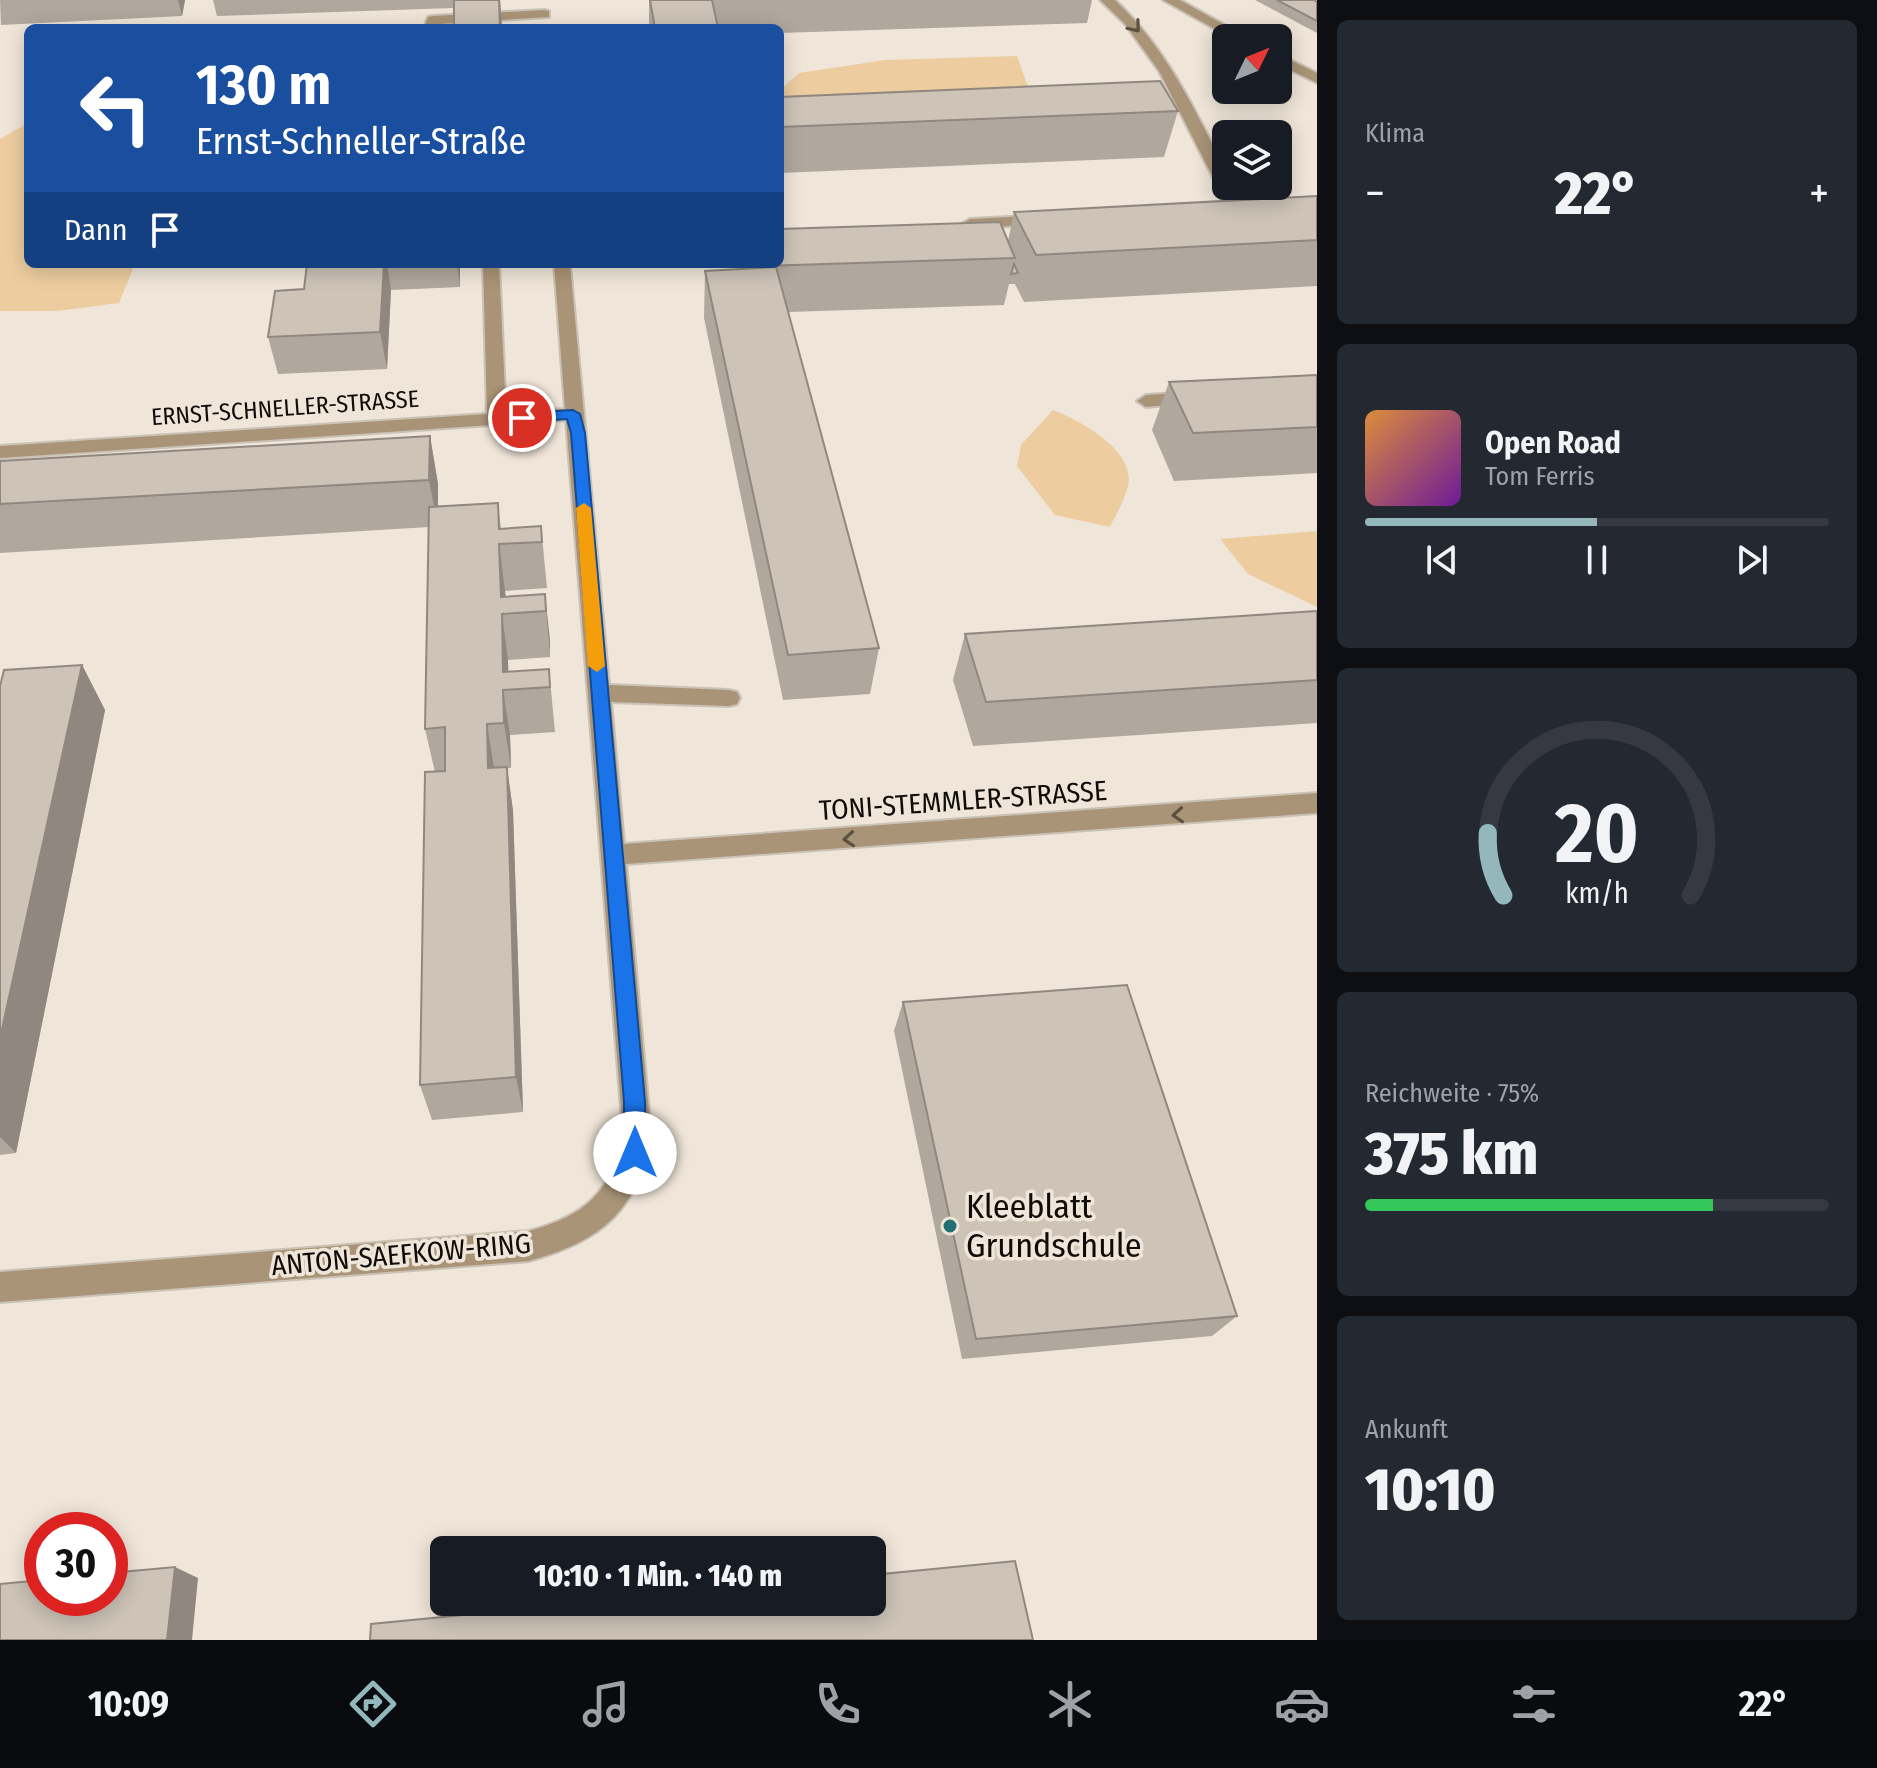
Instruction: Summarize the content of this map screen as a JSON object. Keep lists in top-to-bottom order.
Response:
{
  "streets": {
    "street": ["ERNST-SCHNELLER-STRASSE", "TONI-STEMMLER-STRASSE", "ANTON-SAEFKOW-RING"]
  },
  "crossings": [
    ["ERNST-SCHNELLER-STRASSE", "ANTON-SAEFKOW-RING"],
    ["TONI-STEMMLER-STRASSE", "ANTON-SAEFKOW-RING"]
  ],
  "one_way": ["TONI-STEMMLER-STRASSE"],
  "places": ["Kleeblatt Grundschule"],
  "north": "top right",
  "page": {
    "tile": [
      "Klima",
      ["Reichweite · 75%", "375 km"],
      ["Ankunft", "10:10"]
    ],
    "turn": ["130 m", "Ernst-Schneller-Straße"],
    "heat": ["−", "22°", "+"],
    "then": "Dann",
    "song": ["Open Road", "Tom Ferris"],
    "limit": "30",
    "trip": "10:10 · 1 Min. · 140 m",
    "tabs": ["10:09", "22°"],
    "gauge": ["20", "km/h"]
  }
}
